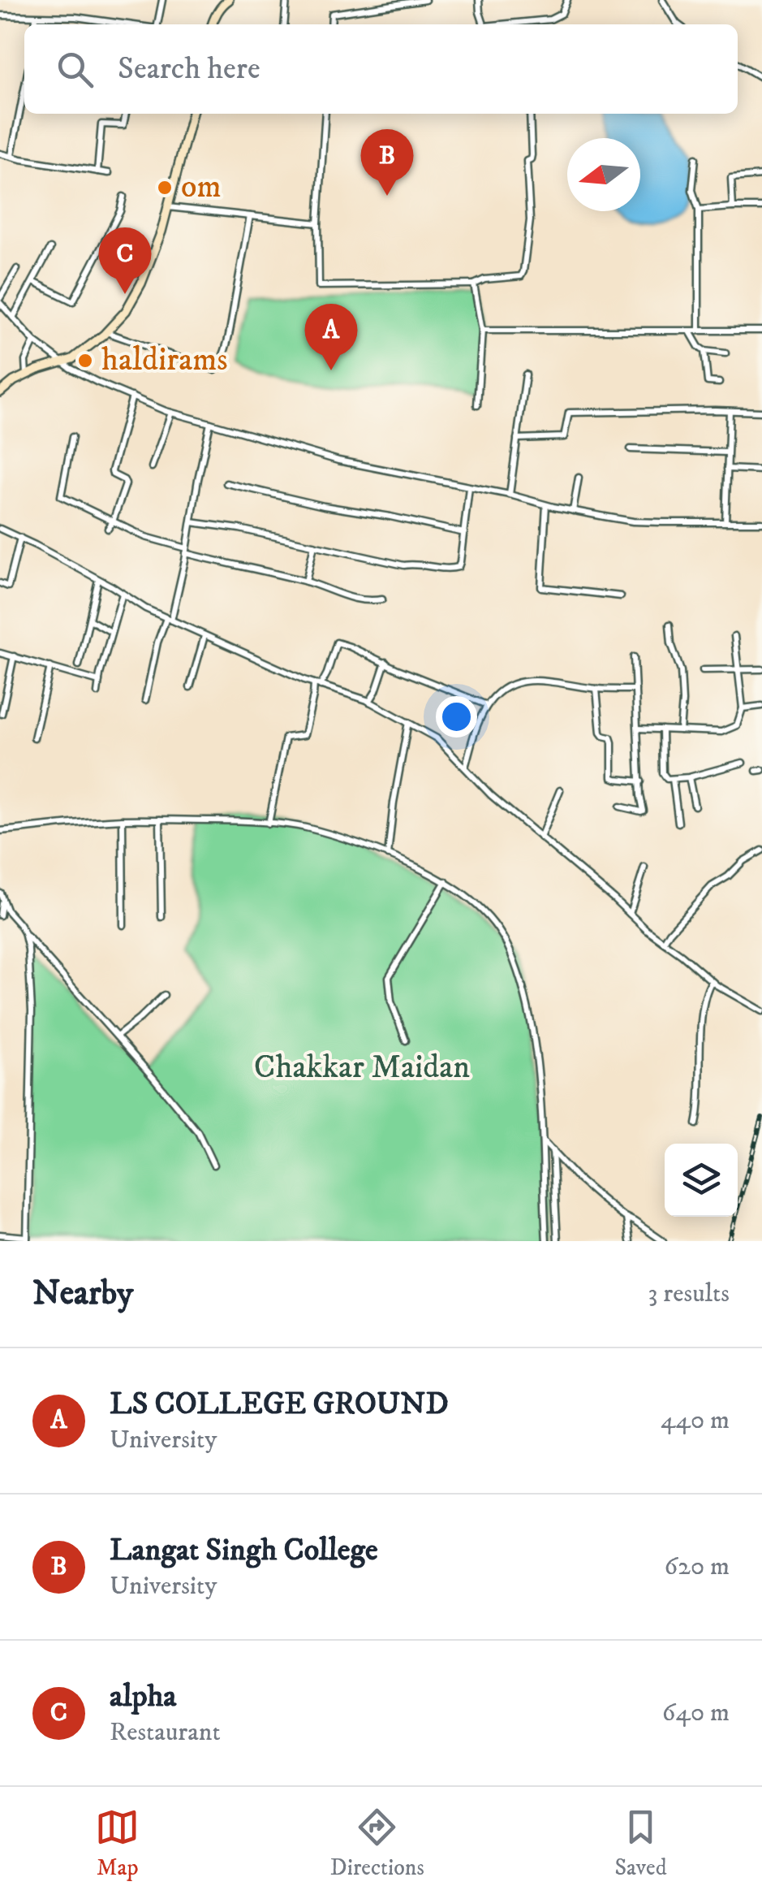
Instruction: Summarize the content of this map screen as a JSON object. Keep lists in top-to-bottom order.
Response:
{
  "parks": ["Chakkar Maidan"],
  "places": ["om", "haldirams"],
  "north": "left",
  "page": {
    "search": "Search here",
    "pins": ["B", "C", "A"],
    "heading": ["Nearby", "3 results"],
    "list": [
      {
        "mark": "A",
        "name": "LS COLLEGE GROUND",
        "note": "University",
        "value": "440 m"
      },
      {
        "mark": "B",
        "name": "Langat Singh College",
        "note": "University",
        "value": "620 m"
      },
      {
        "mark": "C",
        "name": "alpha",
        "note": "Restaurant",
        "value": "640 m"
      }
    ],
    "nav": ["Map", "Directions", "Saved"]
  }
}
